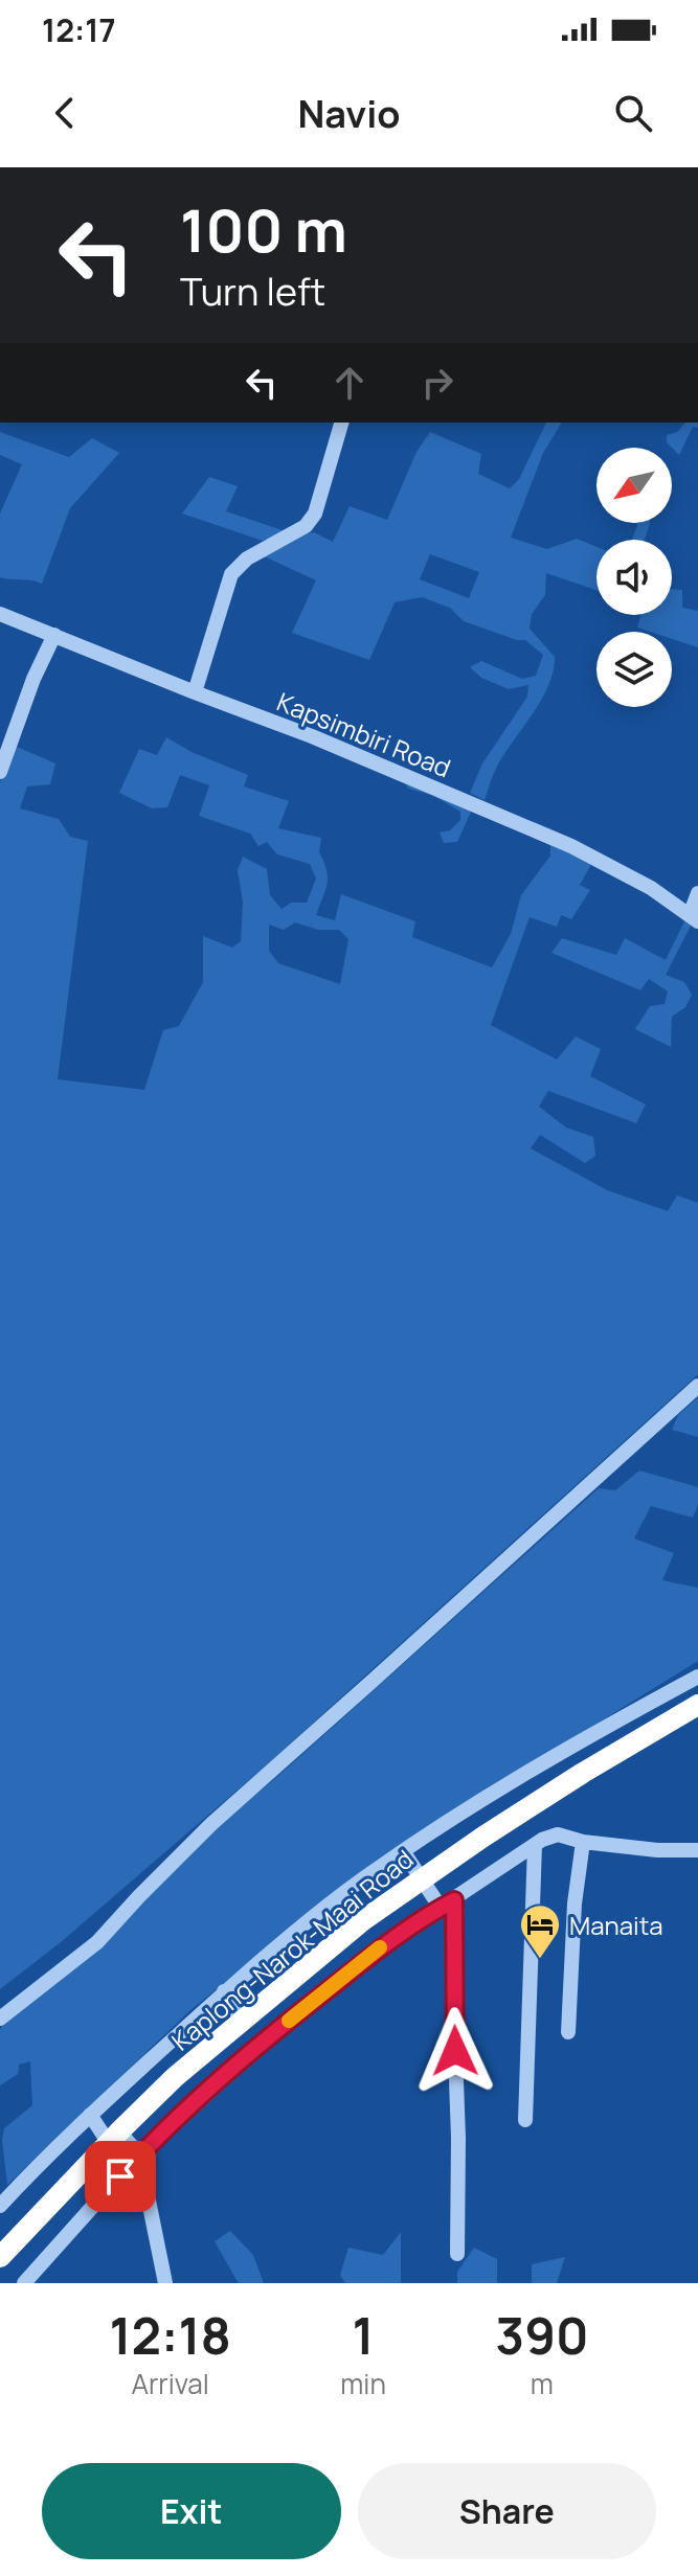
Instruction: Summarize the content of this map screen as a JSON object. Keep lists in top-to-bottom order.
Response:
{
  "streets": {
    "highway": ["Kaplong-Narok-Maai Road"],
    "street": ["Kapsimbiri Road"]
  },
  "places": {
    "hotel": ["Manaita"]
  },
  "north": "bottom left",
  "page": {
    "status": "12:17",
    "header": "Navio",
    "turn": ["100 m", "Turn left"],
    "eta": [
      "12:18",
      "Arrival",
      "1",
      "min",
      "390",
      "m"
    ],
    "buttons": ["Exit", "Share"]
  }
}
